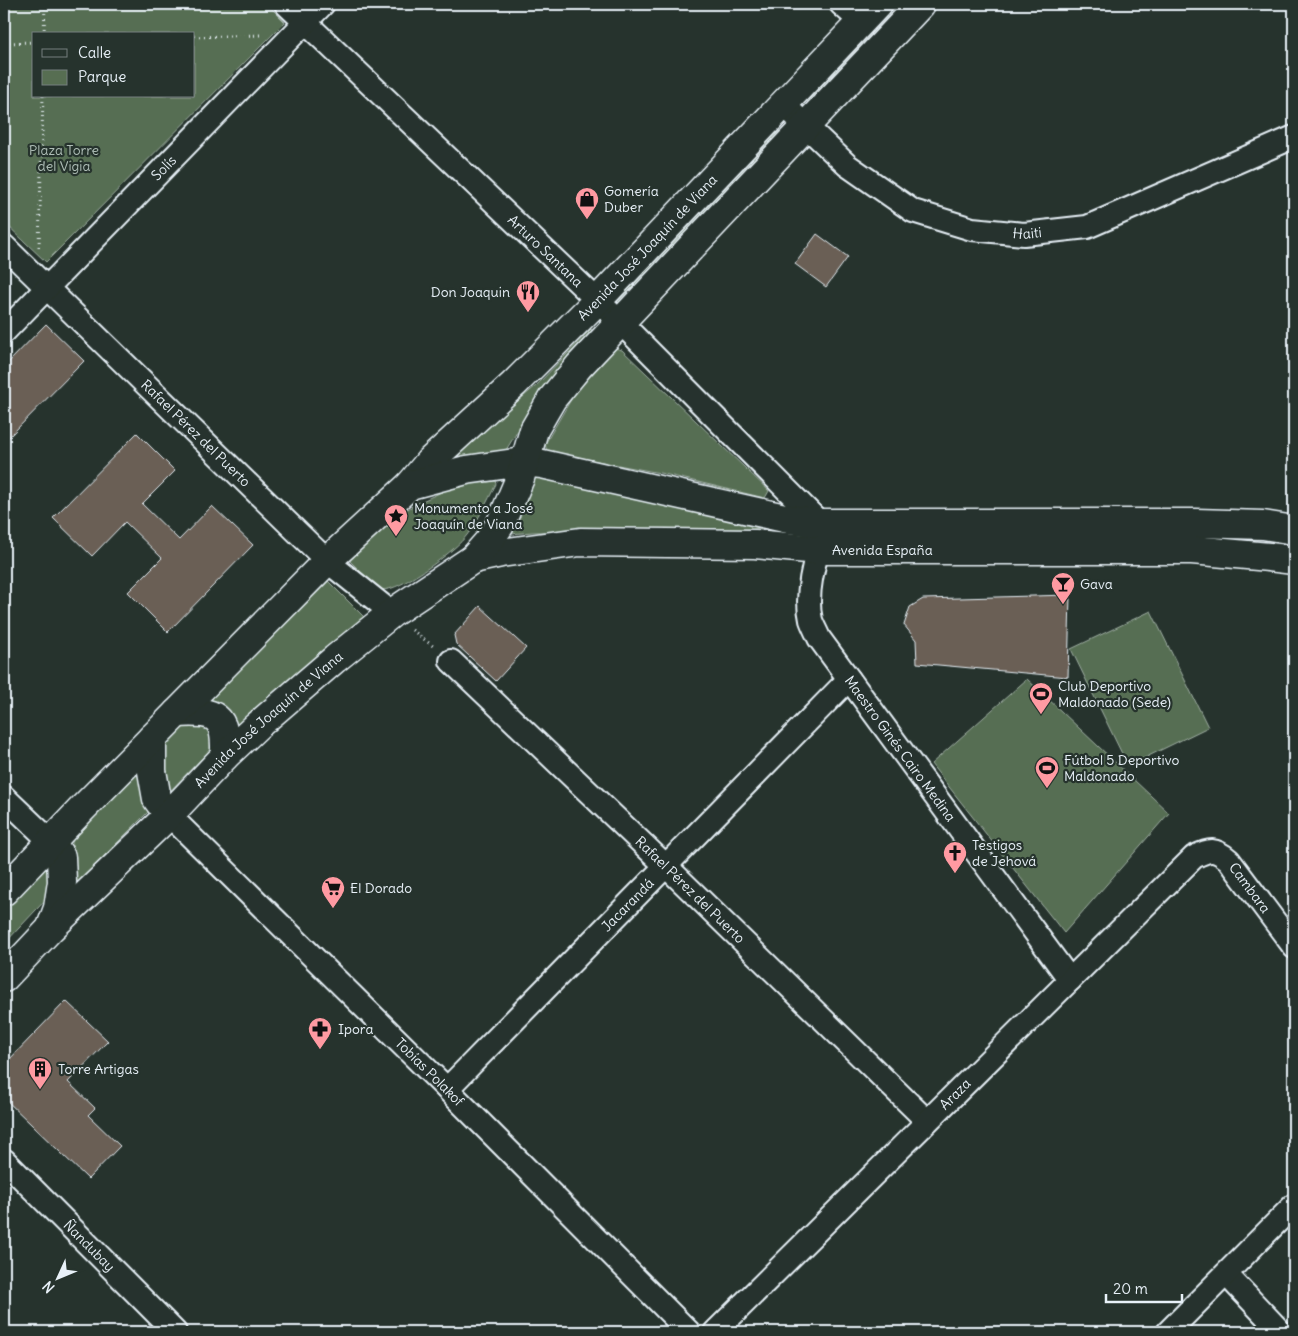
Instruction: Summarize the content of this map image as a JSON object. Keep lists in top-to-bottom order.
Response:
{
  "streets": {
    "main road": ["Avenida José Joaquín de Viana", "Avenida España"],
    "street": [
      "Solís",
      "Haiti",
      "Arturo Santana",
      "Rafael Pérez del Puerto",
      "Maestro Ginés Cairo Medina",
      "Cambara",
      "Jacarandá",
      "Tobías Polakof",
      "Araza",
      "Ñandubay"
    ]
  },
  "crossings": [
    ["Solís", "Arturo Santana"],
    ["Solís", "Rafael Pérez del Puerto"],
    ["Haiti", "Avenida José Joaquín de Viana"],
    ["Avenida José Joaquín de Viana", "Arturo Santana"],
    ["Avenida José Joaquín de Viana", "Rafael Pérez del Puerto"],
    ["Avenida José Joaquín de Viana", "Avenida España"],
    ["Avenida José Joaquín de Viana", "Tobías Polakof"],
    ["Arturo Santana", "Avenida España"],
    ["Rafael Pérez del Puerto", "Jacarandá"],
    ["Rafael Pérez del Puerto", "Araza"],
    ["Avenida España", "Maestro Ginés Cairo Medina"],
    ["Maestro Ginés Cairo Medina", "Jacarandá"],
    ["Maestro Ginés Cairo Medina", "Araza"],
    ["Cambara", "Araza"],
    ["Jacarandá", "Tobías Polakof"]
  ],
  "parks": ["Plaza Torre del Vigia"],
  "places": {
    "shop": ["Gomería Duber"],
    "restaurant": ["Don Joaquin"],
    "place": ["Monumento a José Joaquín de Viana"],
    "bar": ["Gava"],
    "sports": ["Club Deportivo Maldonado (Sede)", "Fútbol 5 Deportivo Maldonado"],
    "church": ["Testigos de Jehová"],
    "supermarket": ["El Dorado"],
    "pharmacy": ["Ipora"],
    "building": ["Torre Artigas"]
  },
  "legend": ["Calle", "Parque"],
  "scale_bar": "20 m",
  "north": "bottom left"
}
